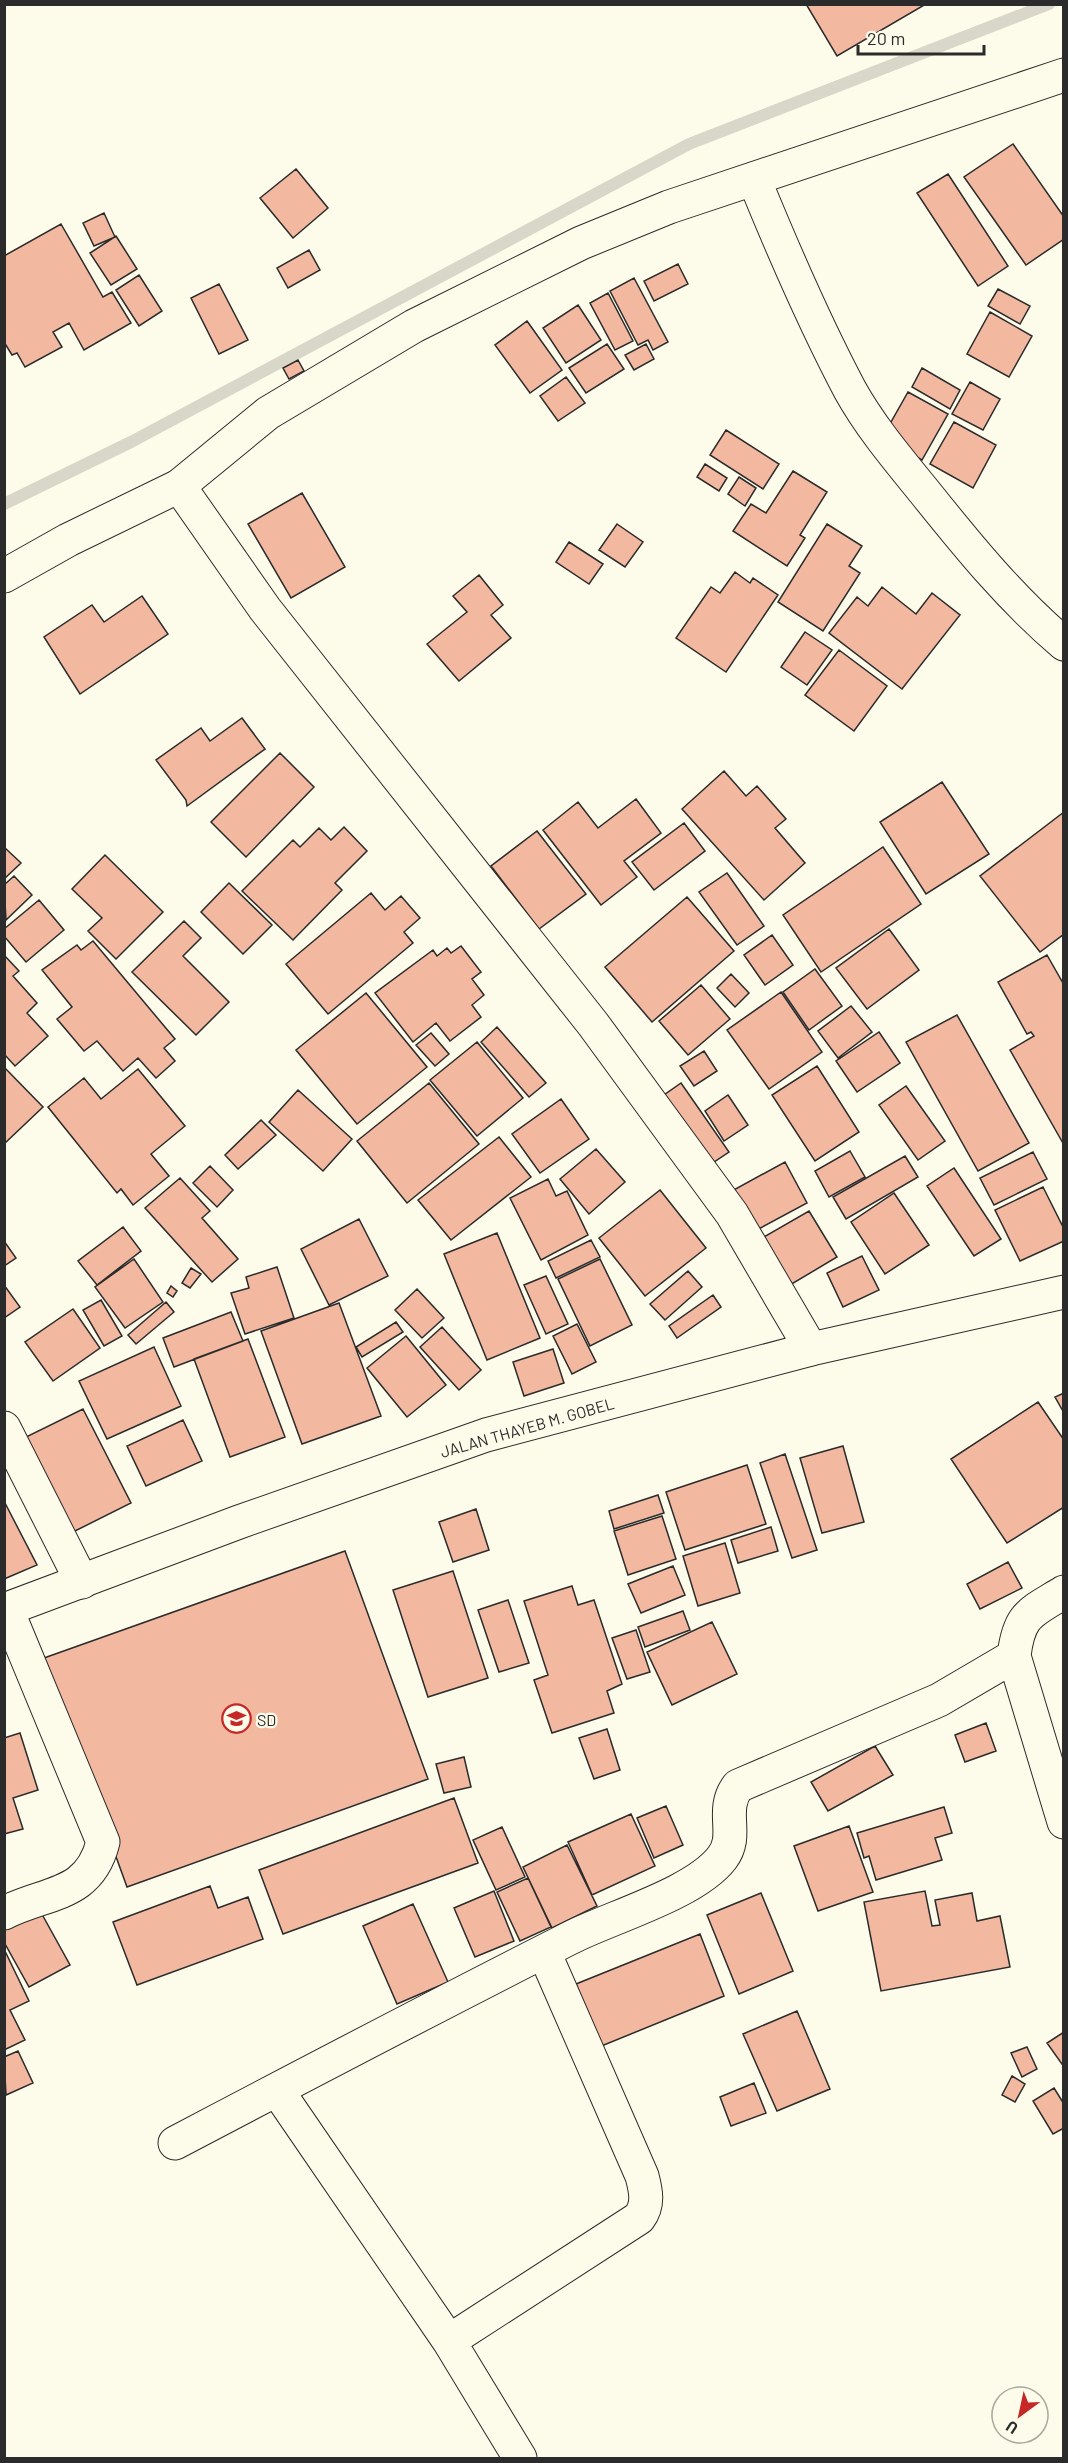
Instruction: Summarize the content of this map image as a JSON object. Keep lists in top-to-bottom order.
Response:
{
  "streets": {
    "street": ["JALAN THAYEB M. GOBEL"]
  },
  "places": {
    "school or university": ["SD"]
  },
  "scale_bar": "20 m",
  "north": "bottom left"
}
